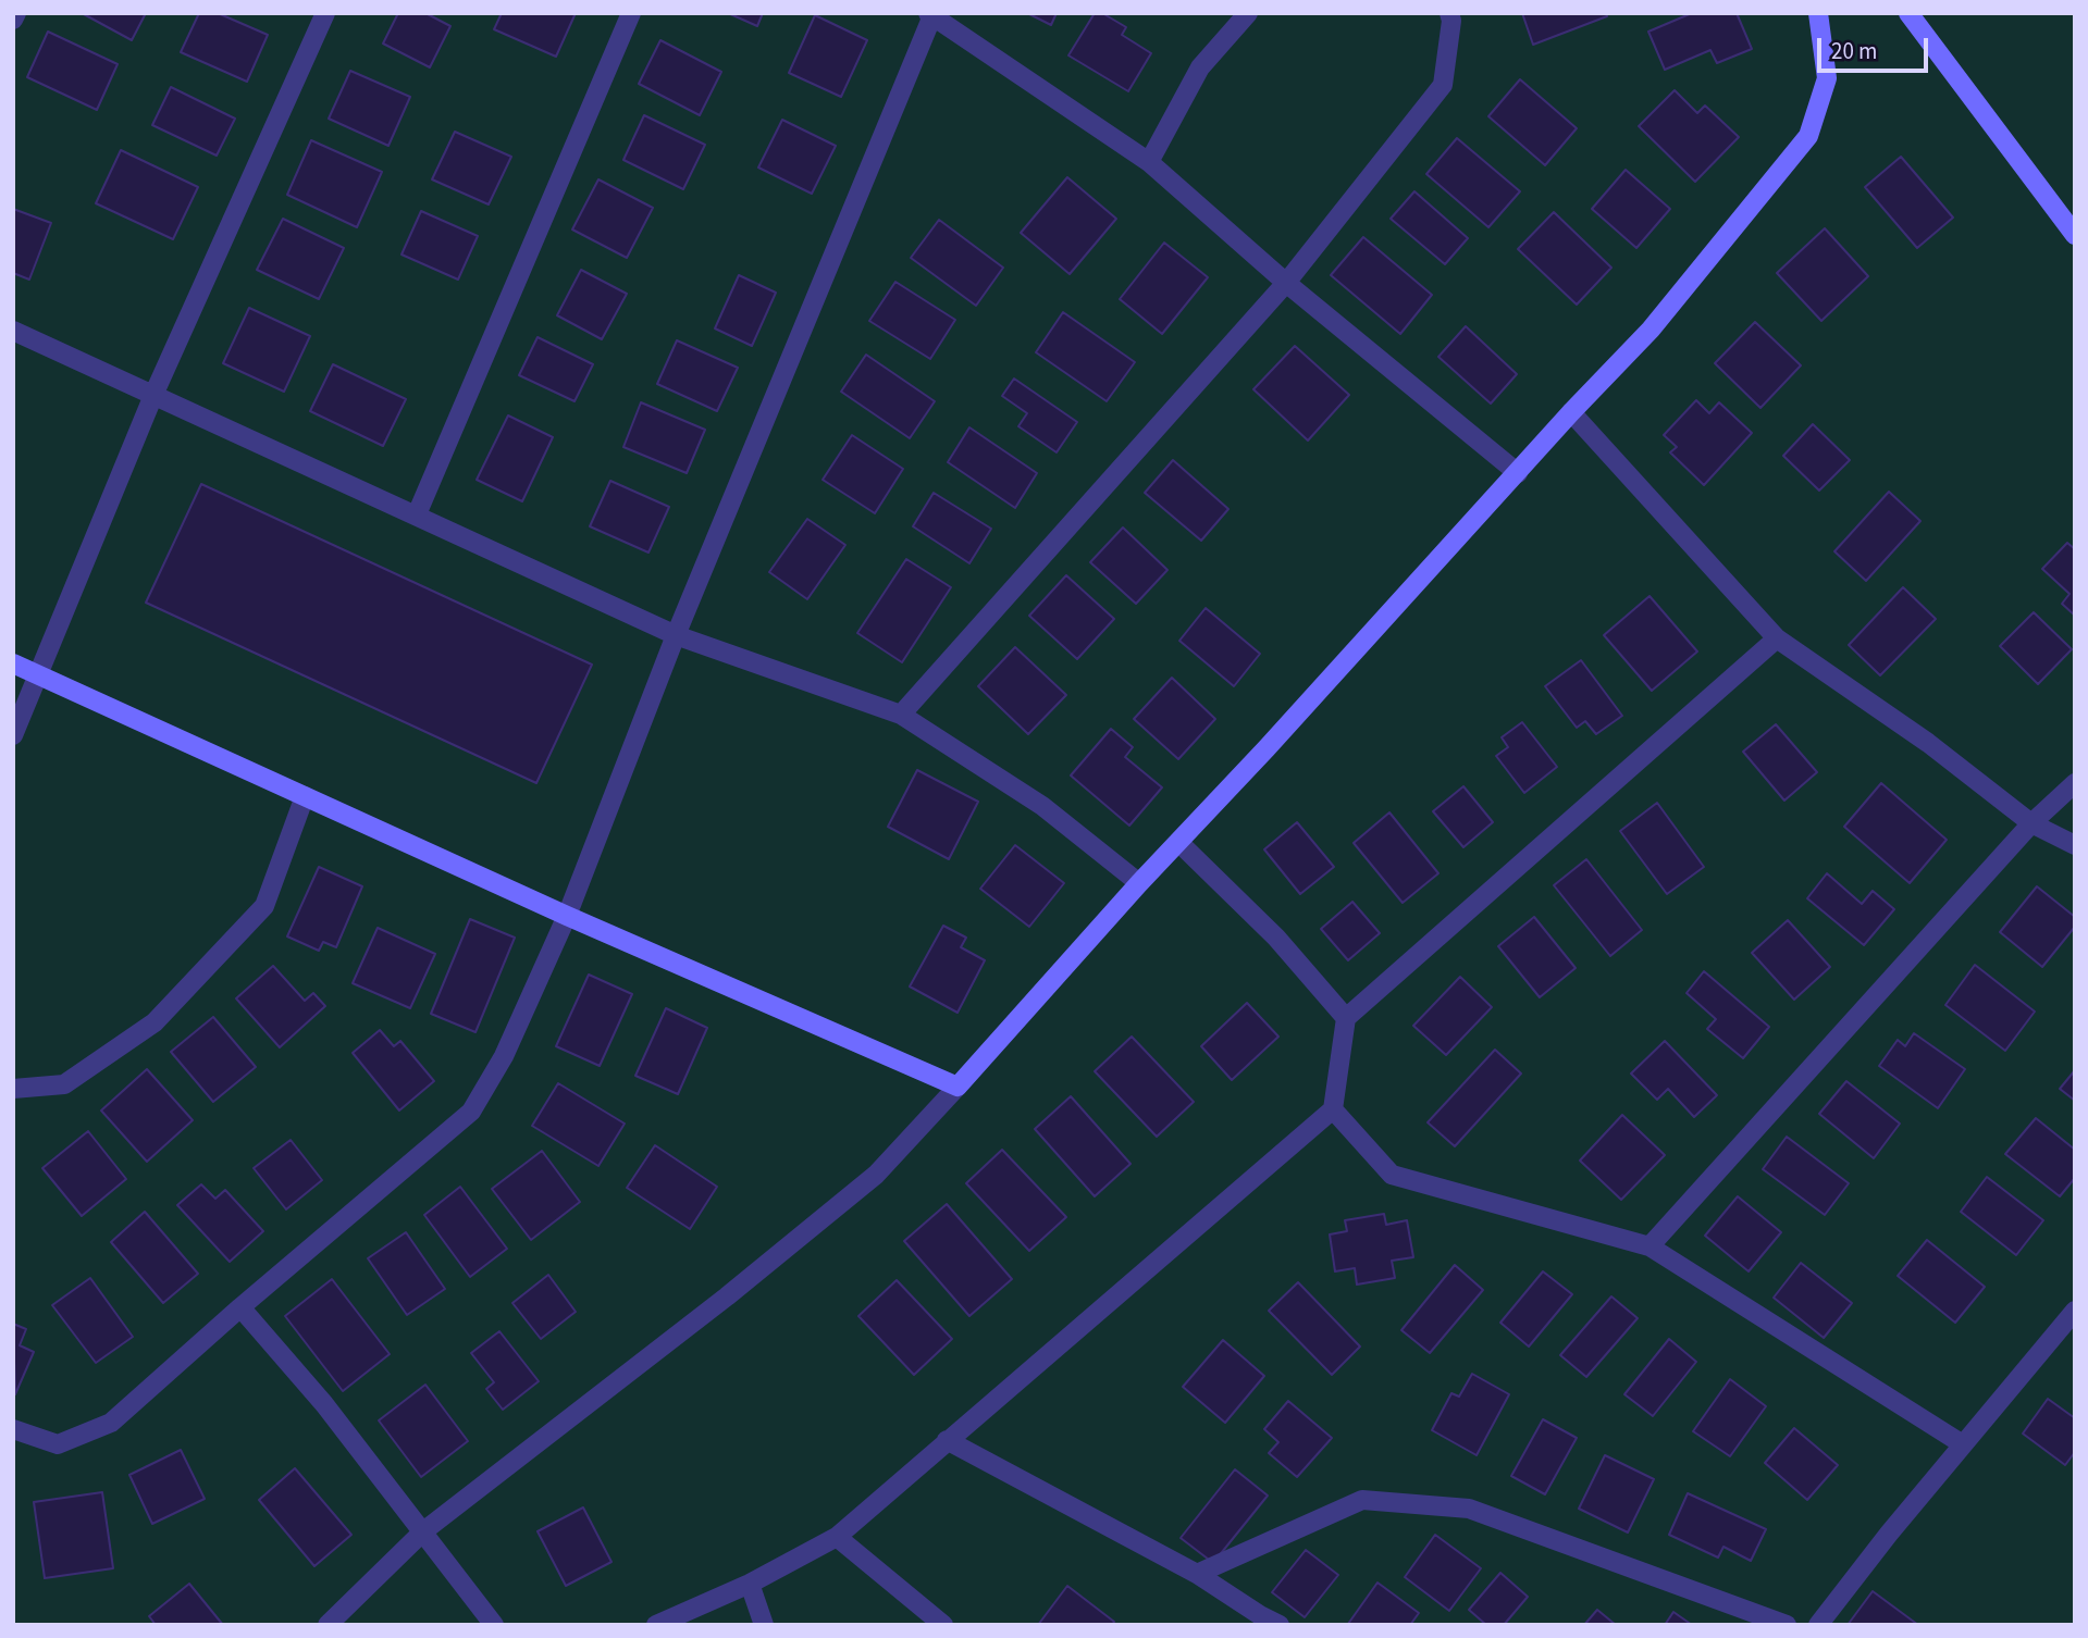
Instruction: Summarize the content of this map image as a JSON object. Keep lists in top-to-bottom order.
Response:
{
  "scale_bar": "20 m"
}
